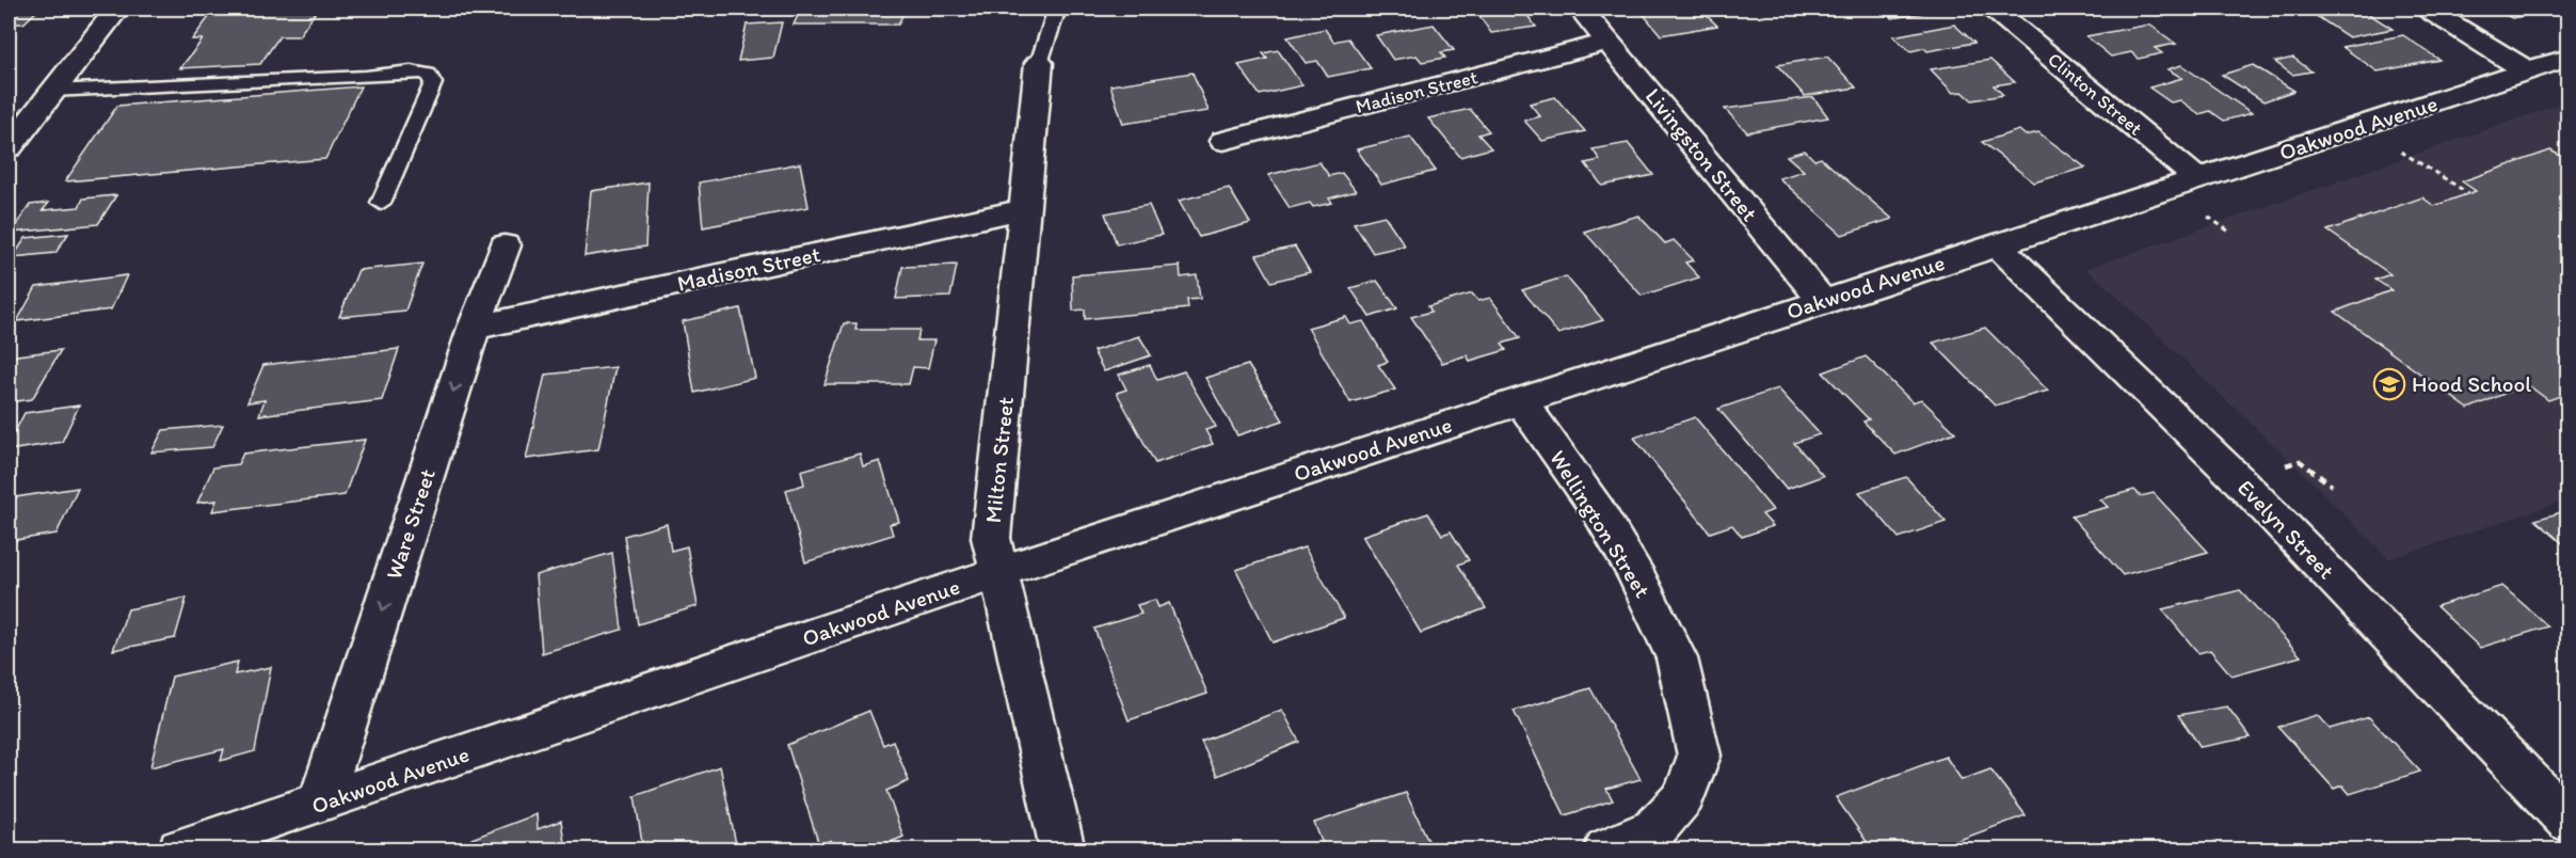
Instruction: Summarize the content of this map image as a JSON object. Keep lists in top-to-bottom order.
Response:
{
  "streets": {
    "street": [
      "Madison Street",
      "Clinton Street",
      "Oakwood Avenue",
      "Livingston Street",
      "Milton Street",
      "Ware Street",
      "Wellington Street",
      "Evelyn Street"
    ]
  },
  "crossings": [
    ["Madison Street", "Livingston Street"],
    ["Madison Street", "Milton Street"],
    ["Madison Street", "Ware Street"],
    ["Clinton Street", "Oakwood Avenue"],
    ["Oakwood Avenue", "Livingston Street"],
    ["Oakwood Avenue", "Milton Street"],
    ["Oakwood Avenue", "Ware Street"],
    ["Oakwood Avenue", "Wellington Street"],
    ["Oakwood Avenue", "Evelyn Street"]
  ],
  "one_way": ["Ware Street"],
  "places": {
    "school or university": ["Hood School"]
  }
}
